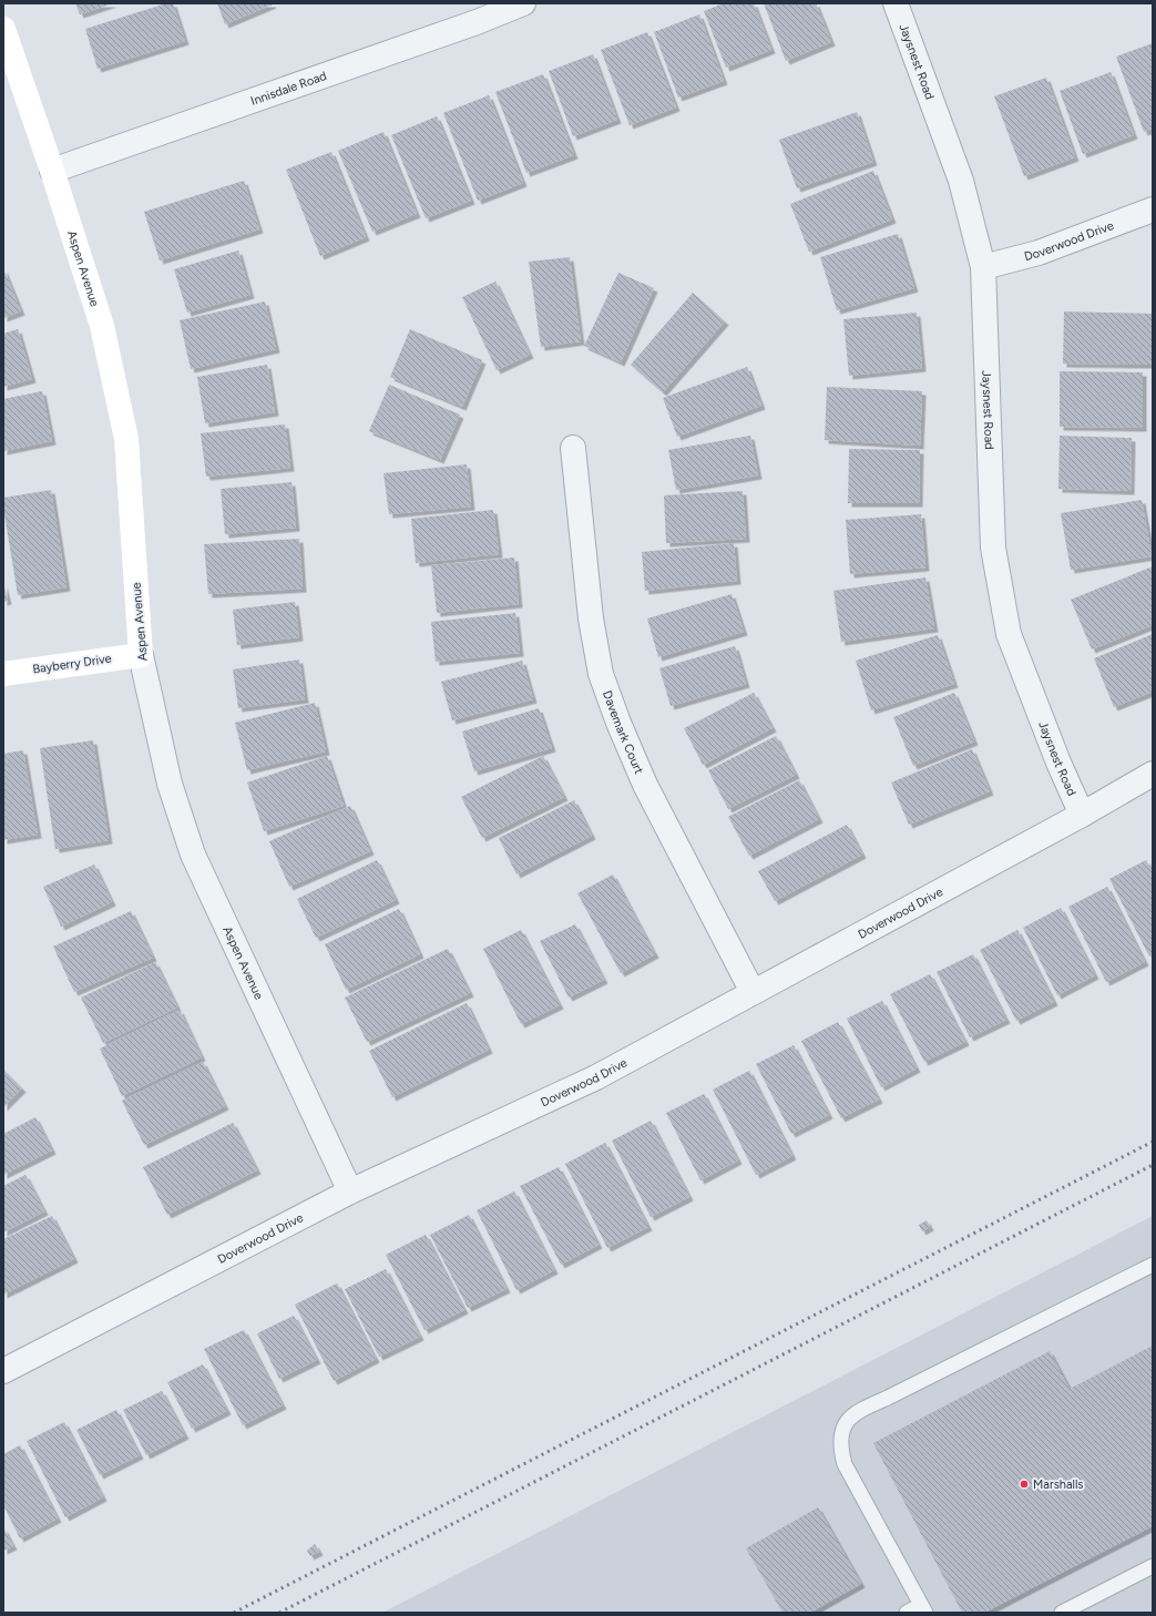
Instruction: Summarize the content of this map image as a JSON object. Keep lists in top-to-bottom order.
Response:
{
  "streets": {
    "street": [
      "Jaysnest Road",
      "Innisdale Road",
      "Doverwood Drive",
      "Aspen Avenue",
      "Bayberry Drive",
      "Davemark Court"
    ]
  },
  "crossings": [
    ["Jaysnest Road", "Doverwood Drive"],
    ["Innisdale Road", "Aspen Avenue"],
    ["Doverwood Drive", "Aspen Avenue"],
    ["Doverwood Drive", "Davemark Court"],
    ["Aspen Avenue", "Bayberry Drive"]
  ],
  "places": ["Marshalls"]
}
